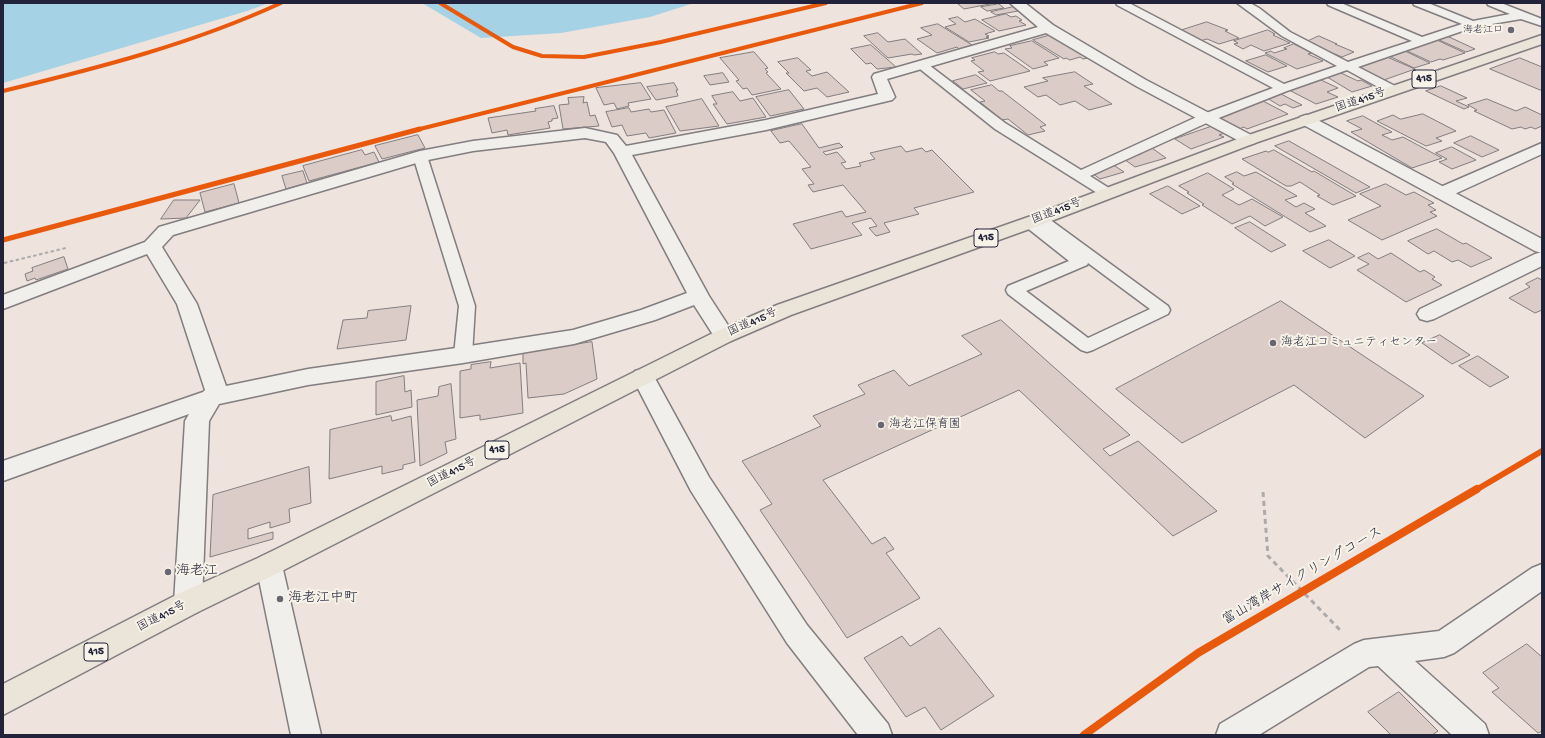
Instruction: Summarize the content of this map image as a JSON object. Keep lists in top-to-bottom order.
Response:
{
  "streets": {
    "highway": ["415", "国道415号"],
    "cycle path": ["富山湾岸サイクリングコース"]
  },
  "places": [
    "海老江口",
    "海老江コミュニティセンター",
    "海老江保育園",
    "海老江",
    "海老江中町"
  ]
}
